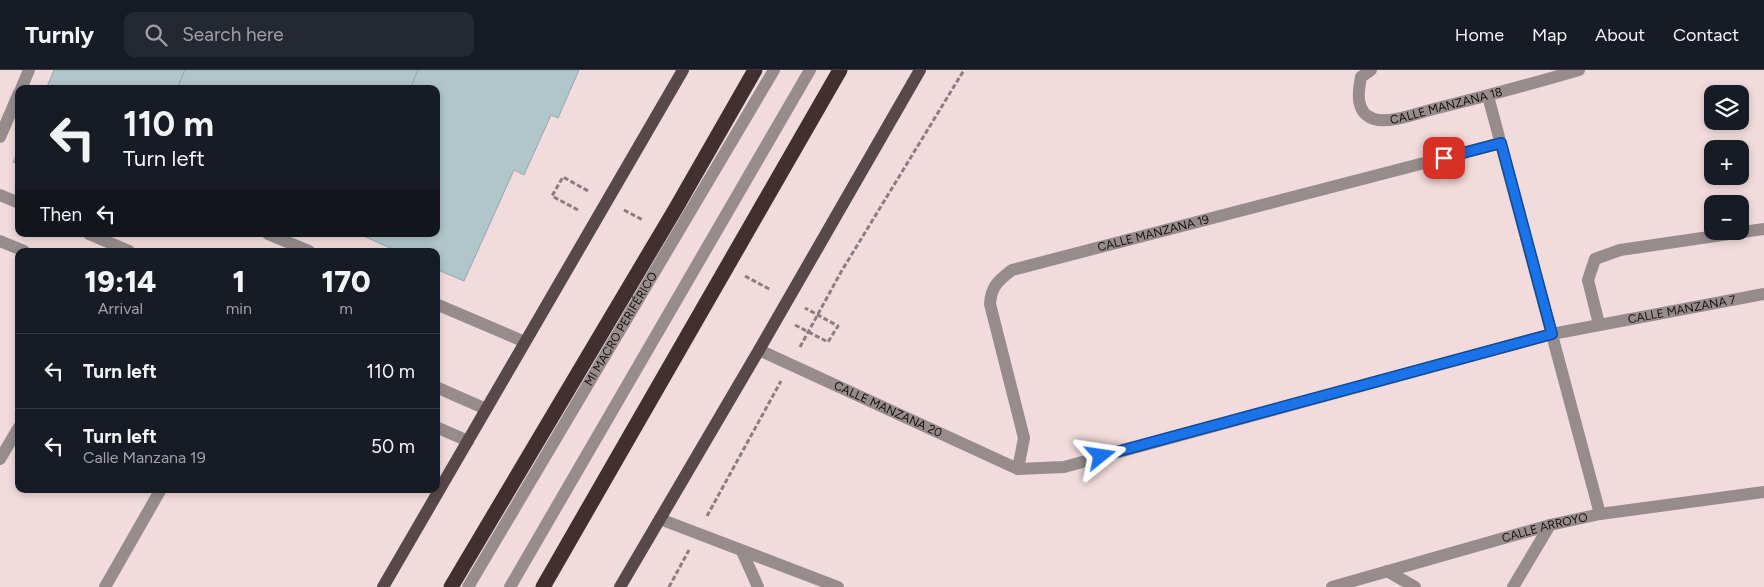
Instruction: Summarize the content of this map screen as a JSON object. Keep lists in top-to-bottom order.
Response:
{
  "streets": {
    "street": [
      "CALLE MANZANA 18",
      "CALLE MANZANA 19",
      "CALLE MANZANA 7",
      "MI MACRO PERIFÉRICO",
      "CALLE MANZANA 20",
      "CALLE ARROYO"
    ]
  },
  "crossings": [
    ["CALLE MANZANA 19", "CALLE MANZANA 7"],
    ["CALLE MANZANA 19", "CALLE MANZANA 20"],
    ["CALLE MANZANA 7", "CALLE MANZANA 20"]
  ],
  "page": {
    "header": "Turnly",
    "search": "Search here",
    "nav": [
      "Home",
      "Map",
      "About",
      "Contact"
    ],
    "map_buttons": ["+", "−"],
    "turn": ["110 m", "Turn left"],
    "then": "Then",
    "eta": [
      "19:14",
      "Arrival",
      "1",
      "min",
      "170",
      "m"
    ],
    "list": [
      {
        "name": "Turn left",
        "value": "110 m"
      },
      {
        "name": "Turn left",
        "note": "Calle Manzana 19",
        "value": "50 m"
      }
    ]
  }
}
